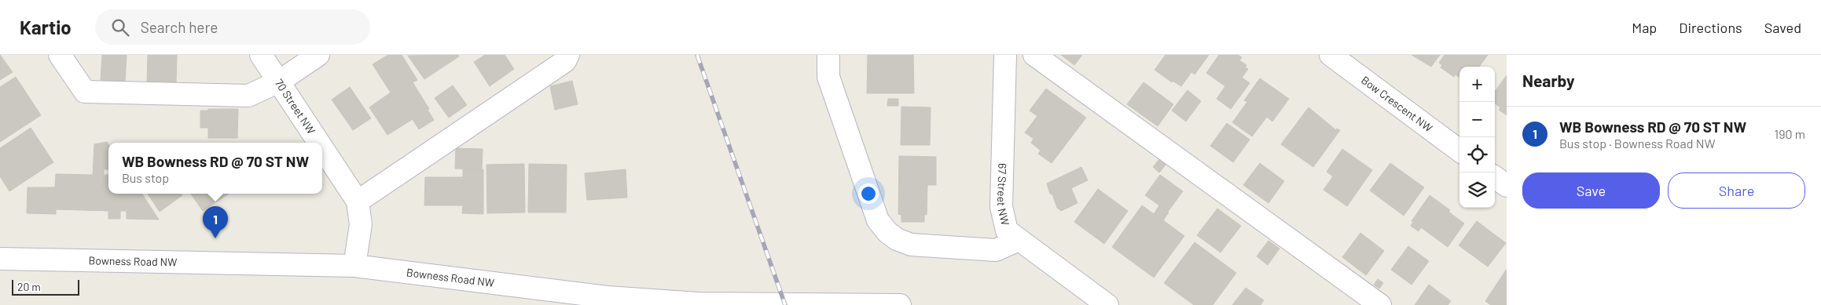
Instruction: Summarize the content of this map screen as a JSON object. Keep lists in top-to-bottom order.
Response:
{
  "streets": {
    "street": [
      "Bow Crescent NW",
      "70 Street NW",
      "67 Street NW",
      "Bowness Road NW"
    ]
  },
  "crossings": [
    ["70 Street NW", "Bowness Road NW"]
  ],
  "scale_bar": "20 m",
  "page": {
    "header": "Kartio",
    "search": "Search here",
    "nav": ["Map", "Directions", "Saved"],
    "heading": "Nearby",
    "map_buttons": ["+", "−"],
    "list": [
      {
        "mark": "1",
        "name": "WB Bowness RD @ 70 ST NW",
        "note": "Bus stop · Bowness Road NW",
        "value": "190 m"
      }
    ],
    "popup": ["WB Bowness RD @ 70 ST NW", "Bus stop"],
    "buttons": ["Save", "Share"],
    "pins": "1",
    "scale": "20 m"
  }
}
